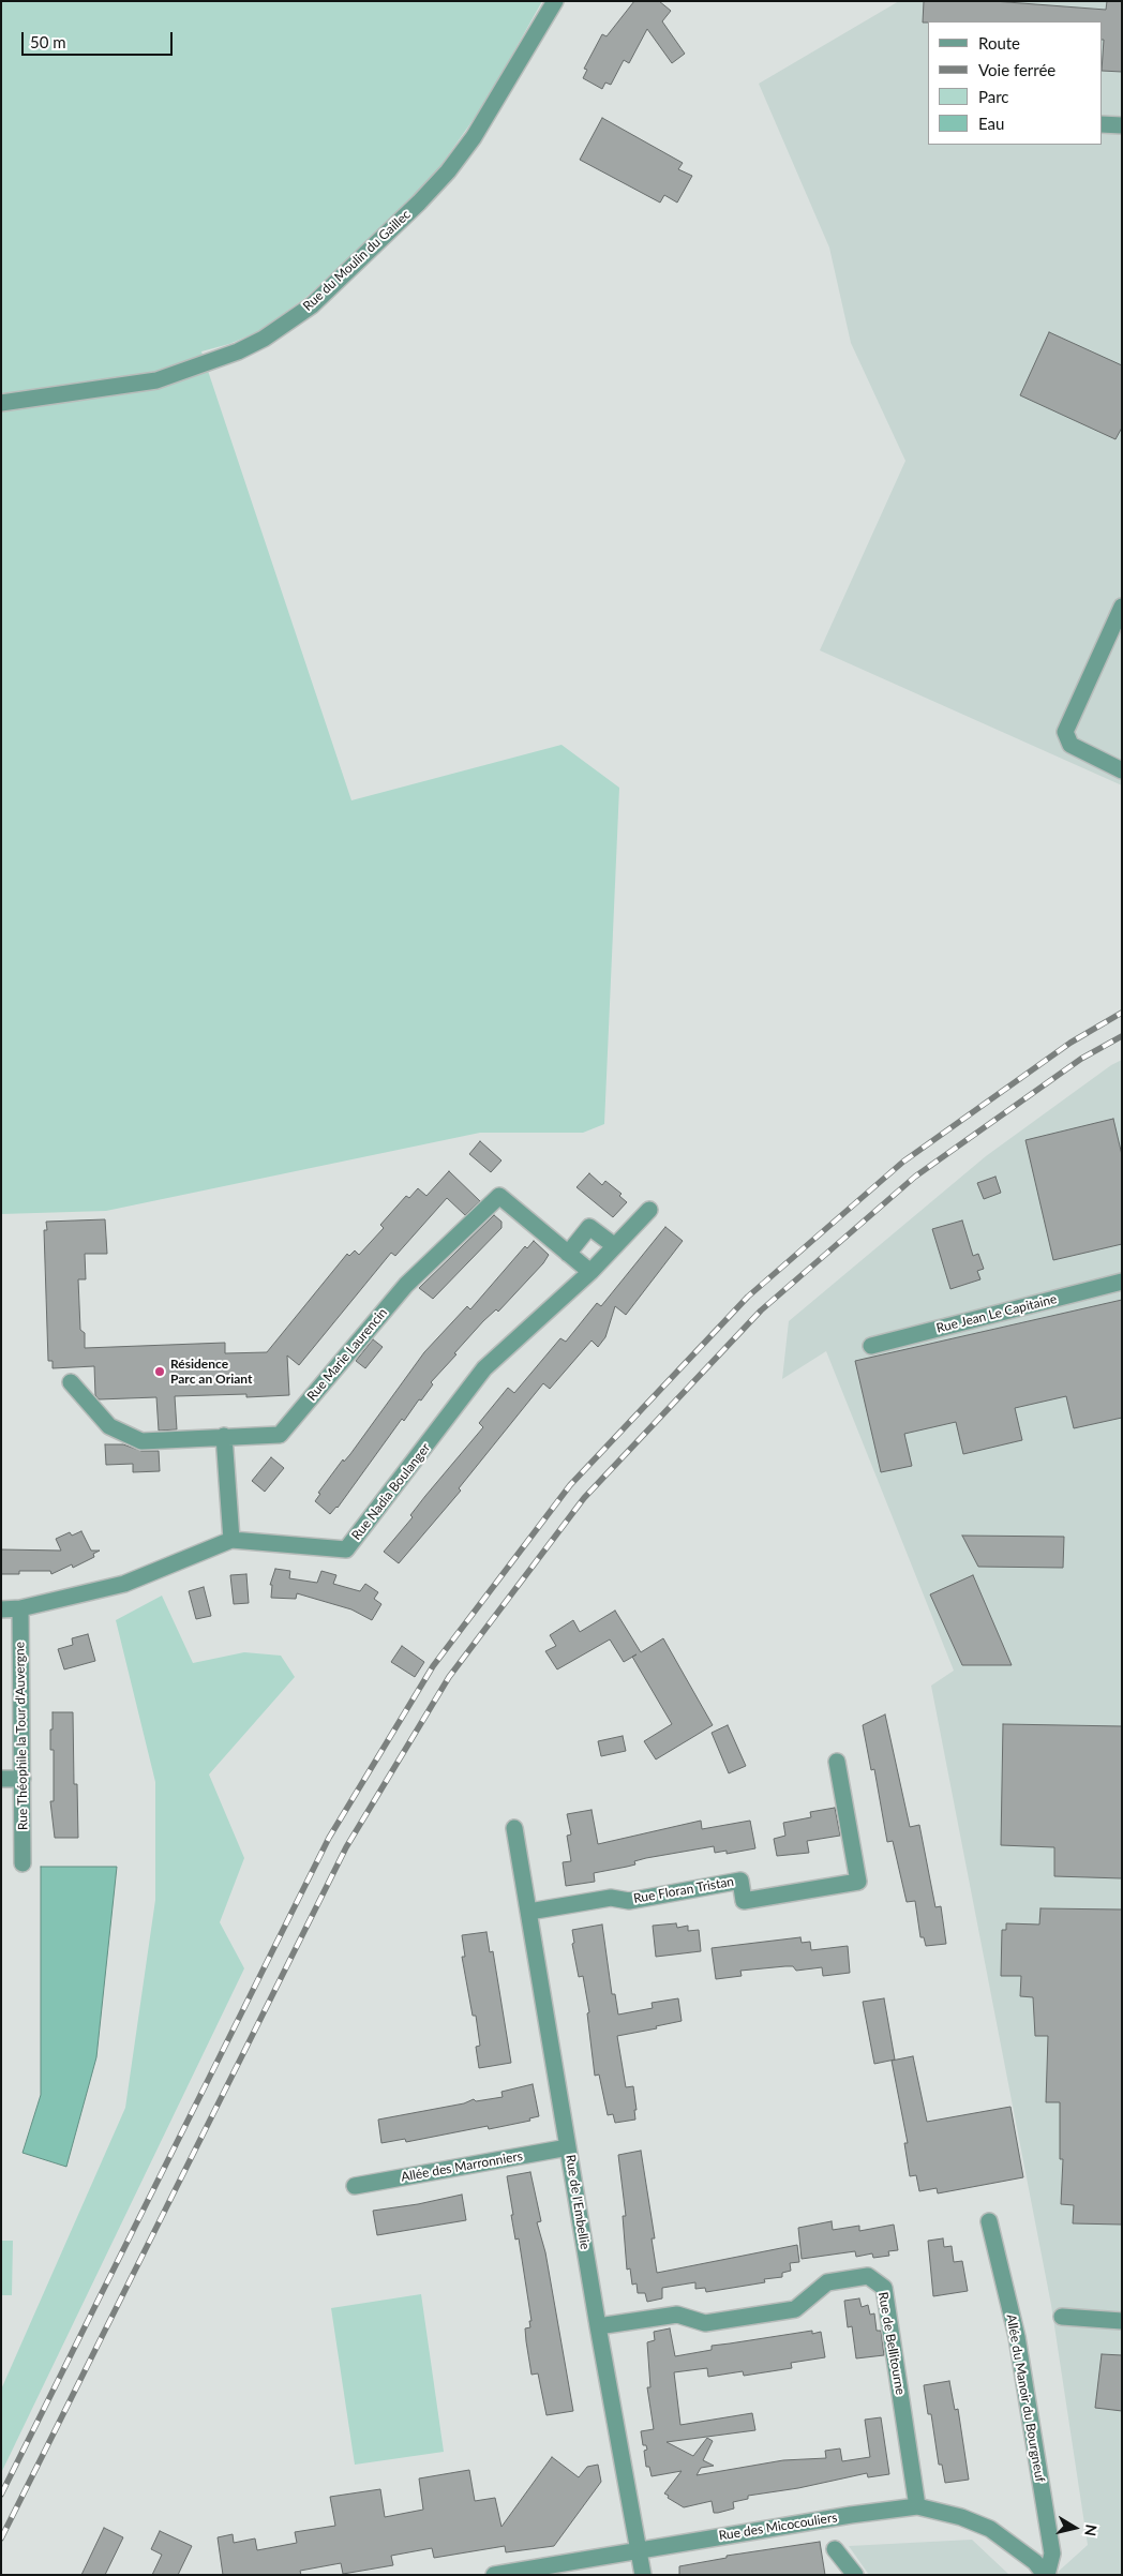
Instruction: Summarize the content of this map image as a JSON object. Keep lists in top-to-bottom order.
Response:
{
  "streets": {
    "street": [
      "Rue du Moulin du Gaillec",
      "Rue Jean Le Capitaine",
      "Rue Marie Laurencin",
      "Rue Nadia Boulanger",
      "Rue Théophile la Tour d'Auvergne",
      "Rue Floran Tristan",
      "Allée des Marronniers",
      "Rue de l'Embellie",
      "Rue de Bellitourne",
      "Allée du Manoir du Bourgneuf",
      "Rue des Micocouliers"
    ]
  },
  "crossings": [
    ["Rue Marie Laurencin", "Rue Nadia Boulanger"],
    ["Rue Nadia Boulanger", "Rue Théophile la Tour d'Auvergne"],
    ["Rue Floran Tristan", "Rue de l'Embellie"],
    ["Allée des Marronniers", "Rue de l'Embellie"],
    ["Rue de l'Embellie", "Rue de Bellitourne"],
    ["Rue de l'Embellie", "Rue des Micocouliers"],
    ["Rue de Bellitourne", "Rue des Micocouliers"],
    ["Allée du Manoir du Bourgneuf", "Rue des Micocouliers"]
  ],
  "places": ["Résidence Parc an Oriant"],
  "legend": [
    "Route",
    "Voie ferrée",
    "Parc",
    "Eau"
  ],
  "scale_bar": "50 m",
  "north": "right"
}
